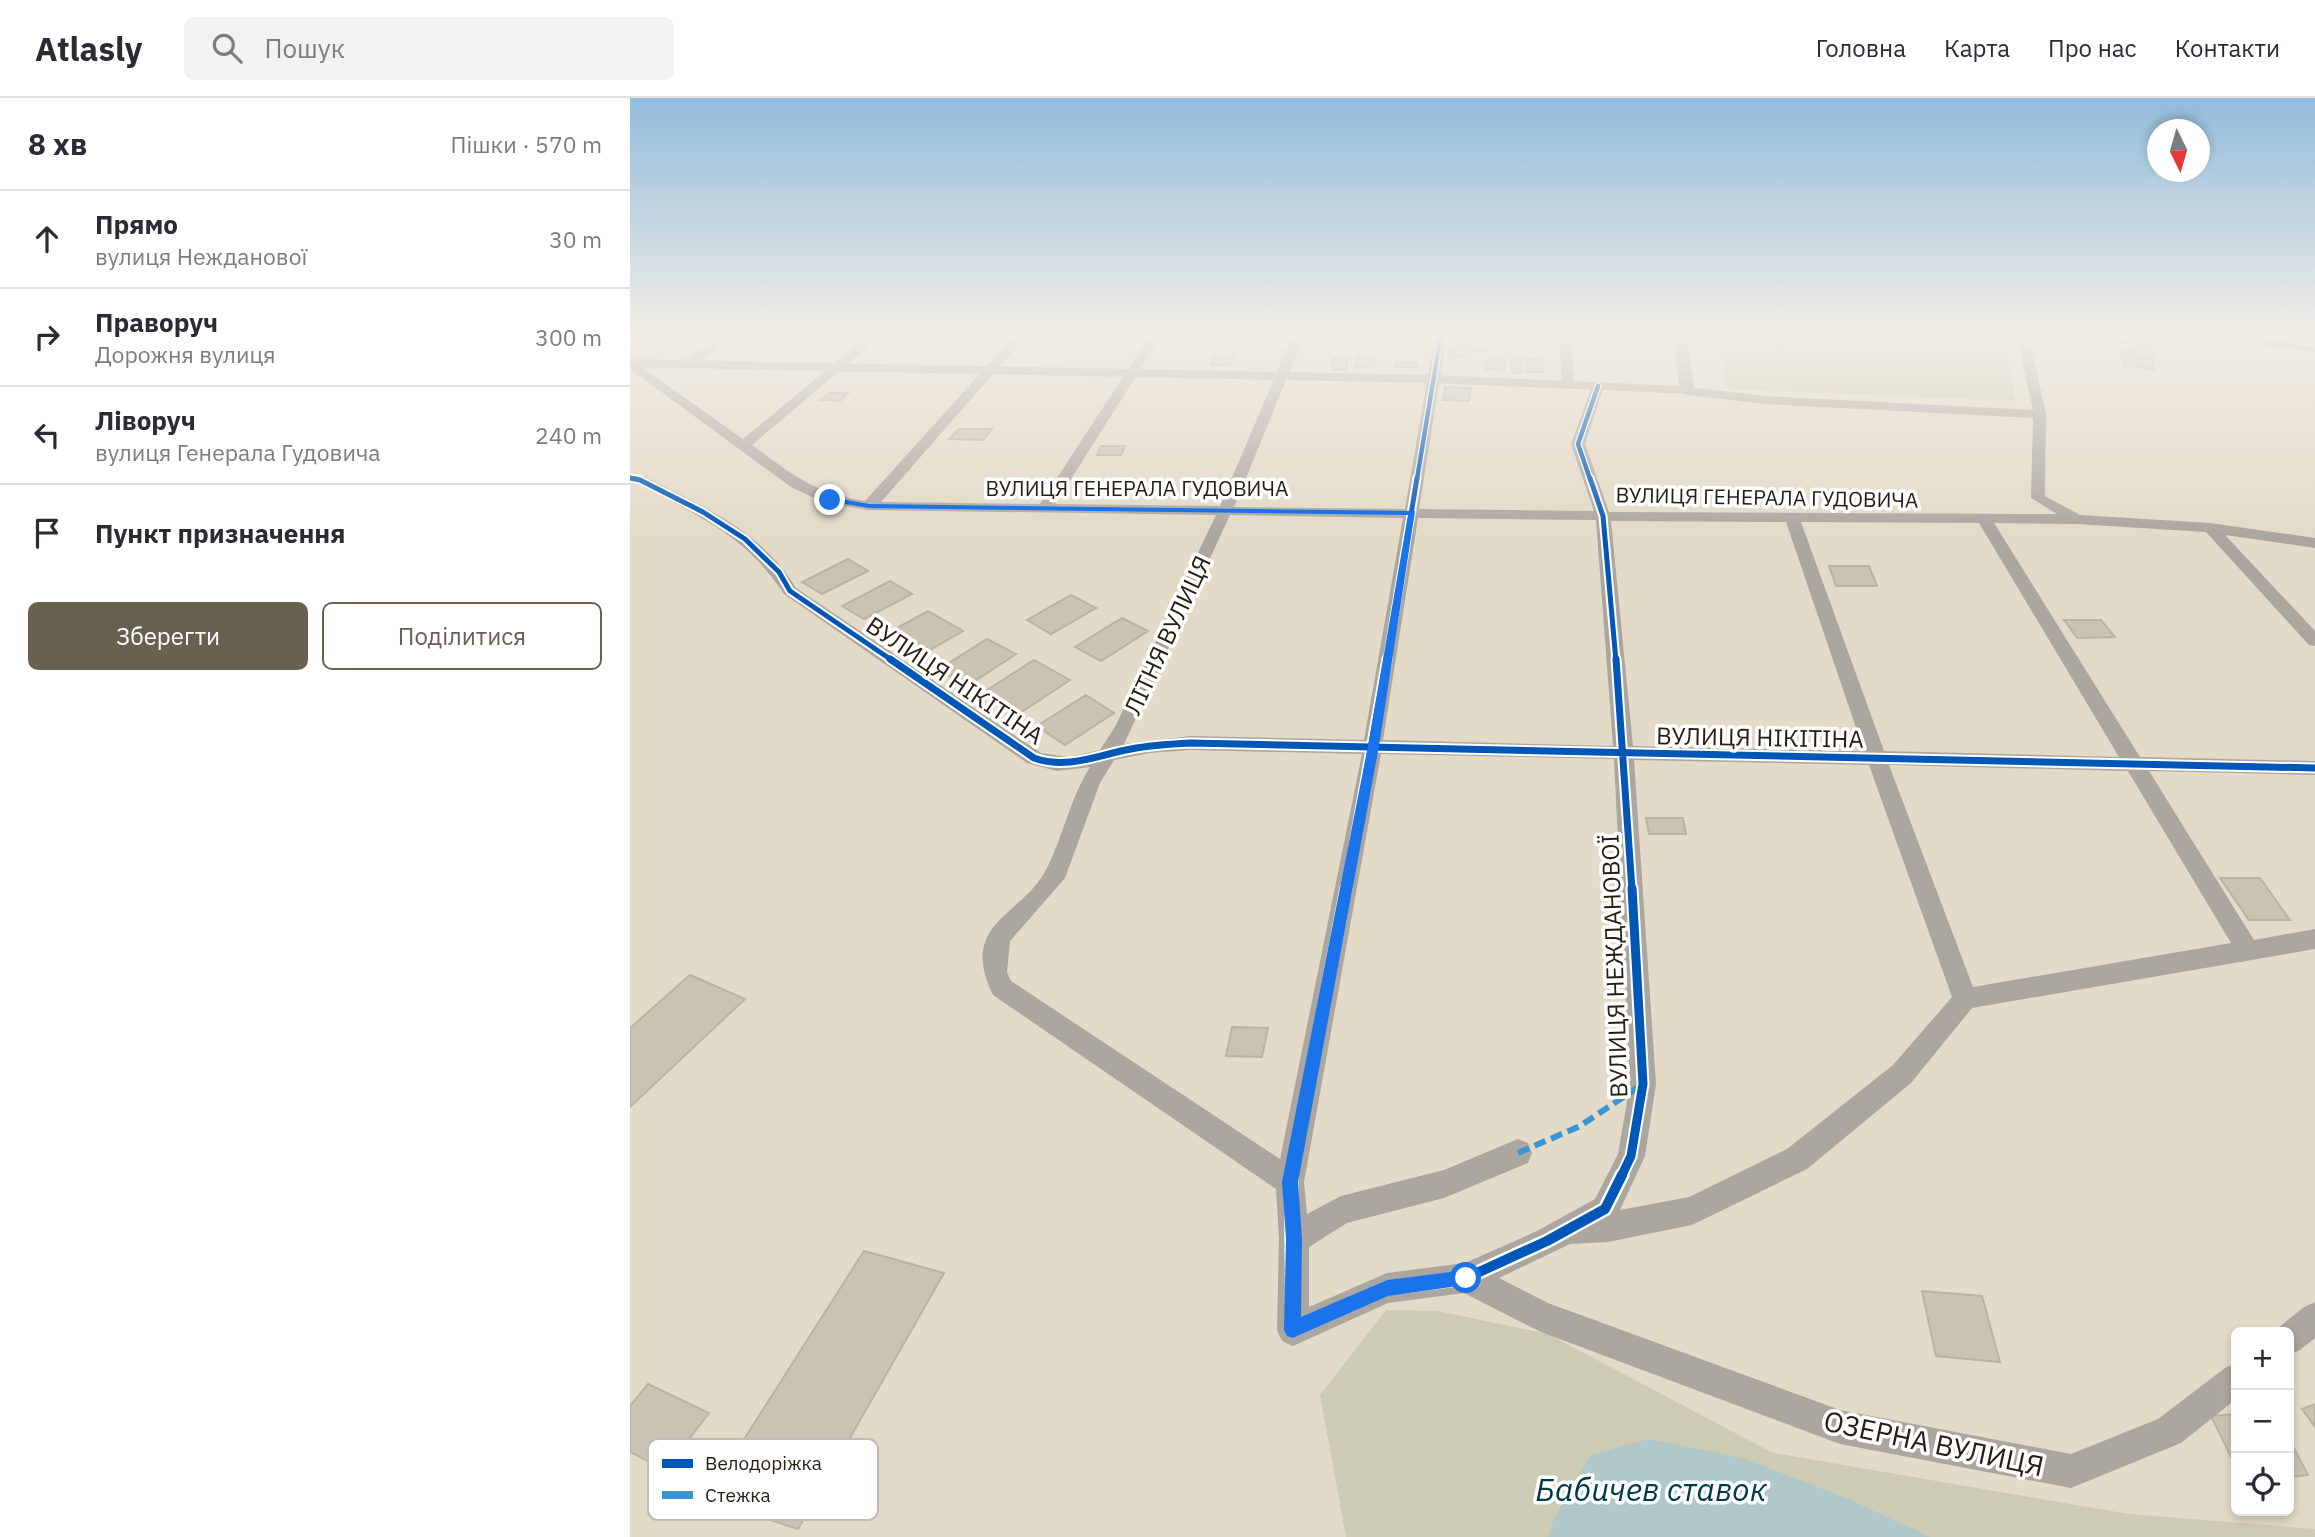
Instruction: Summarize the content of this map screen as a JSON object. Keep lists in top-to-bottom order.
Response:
{
  "streets": {
    "street": [
      "ВУЛИЦЯ ГЕНЕРАЛА ГУДОВИЧА",
      "ЛІТНЯ ВУЛИЦЯ",
      "ВУЛИЦЯ НІКІТІНА",
      "ВУЛИЦЯ НЕЖДАНОВОЇ",
      "ОЗЕРНА ВУЛИЦЯ"
    ]
  },
  "crossings": [
    ["ВУЛИЦЯ ГЕНЕРАЛА ГУДОВИЧА", "ЛІТНЯ ВУЛИЦЯ"],
    ["ВУЛИЦЯ ГЕНЕРАЛА ГУДОВИЧА", "ВУЛИЦЯ НЕЖДАНОВОЇ"],
    ["ЛІТНЯ ВУЛИЦЯ", "ВУЛИЦЯ НІКІТІНА"],
    ["ВУЛИЦЯ НІКІТІНА", "ВУЛИЦЯ НЕЖДАНОВОЇ"],
    ["ВУЛИЦЯ НЕЖДАНОВОЇ", "ОЗЕРНА ВУЛИЦЯ"]
  ],
  "water": ["Бабичев ставок"],
  "legend": ["Велодоріжка", "Стежка"],
  "north": "bottom",
  "page": {
    "header": "Atlasly",
    "search": "Пошук",
    "nav": [
      "Головна",
      "Карта",
      "Про нас",
      "Контакти"
    ],
    "heading": ["8 хв", "Пішки · 570 m"],
    "list": [
      ["Прямо", "вулиця Нежданової", "30 m"],
      ["Праворуч", "Дорожня вулиця", "300 m"],
      ["Ліворуч", "вулиця Генерала Гудовича", "240 m"],
      "Пункт призначення"
    ],
    "buttons": ["Зберегти", "Поділитися"],
    "map_buttons": ["+", "−"]
  }
}
